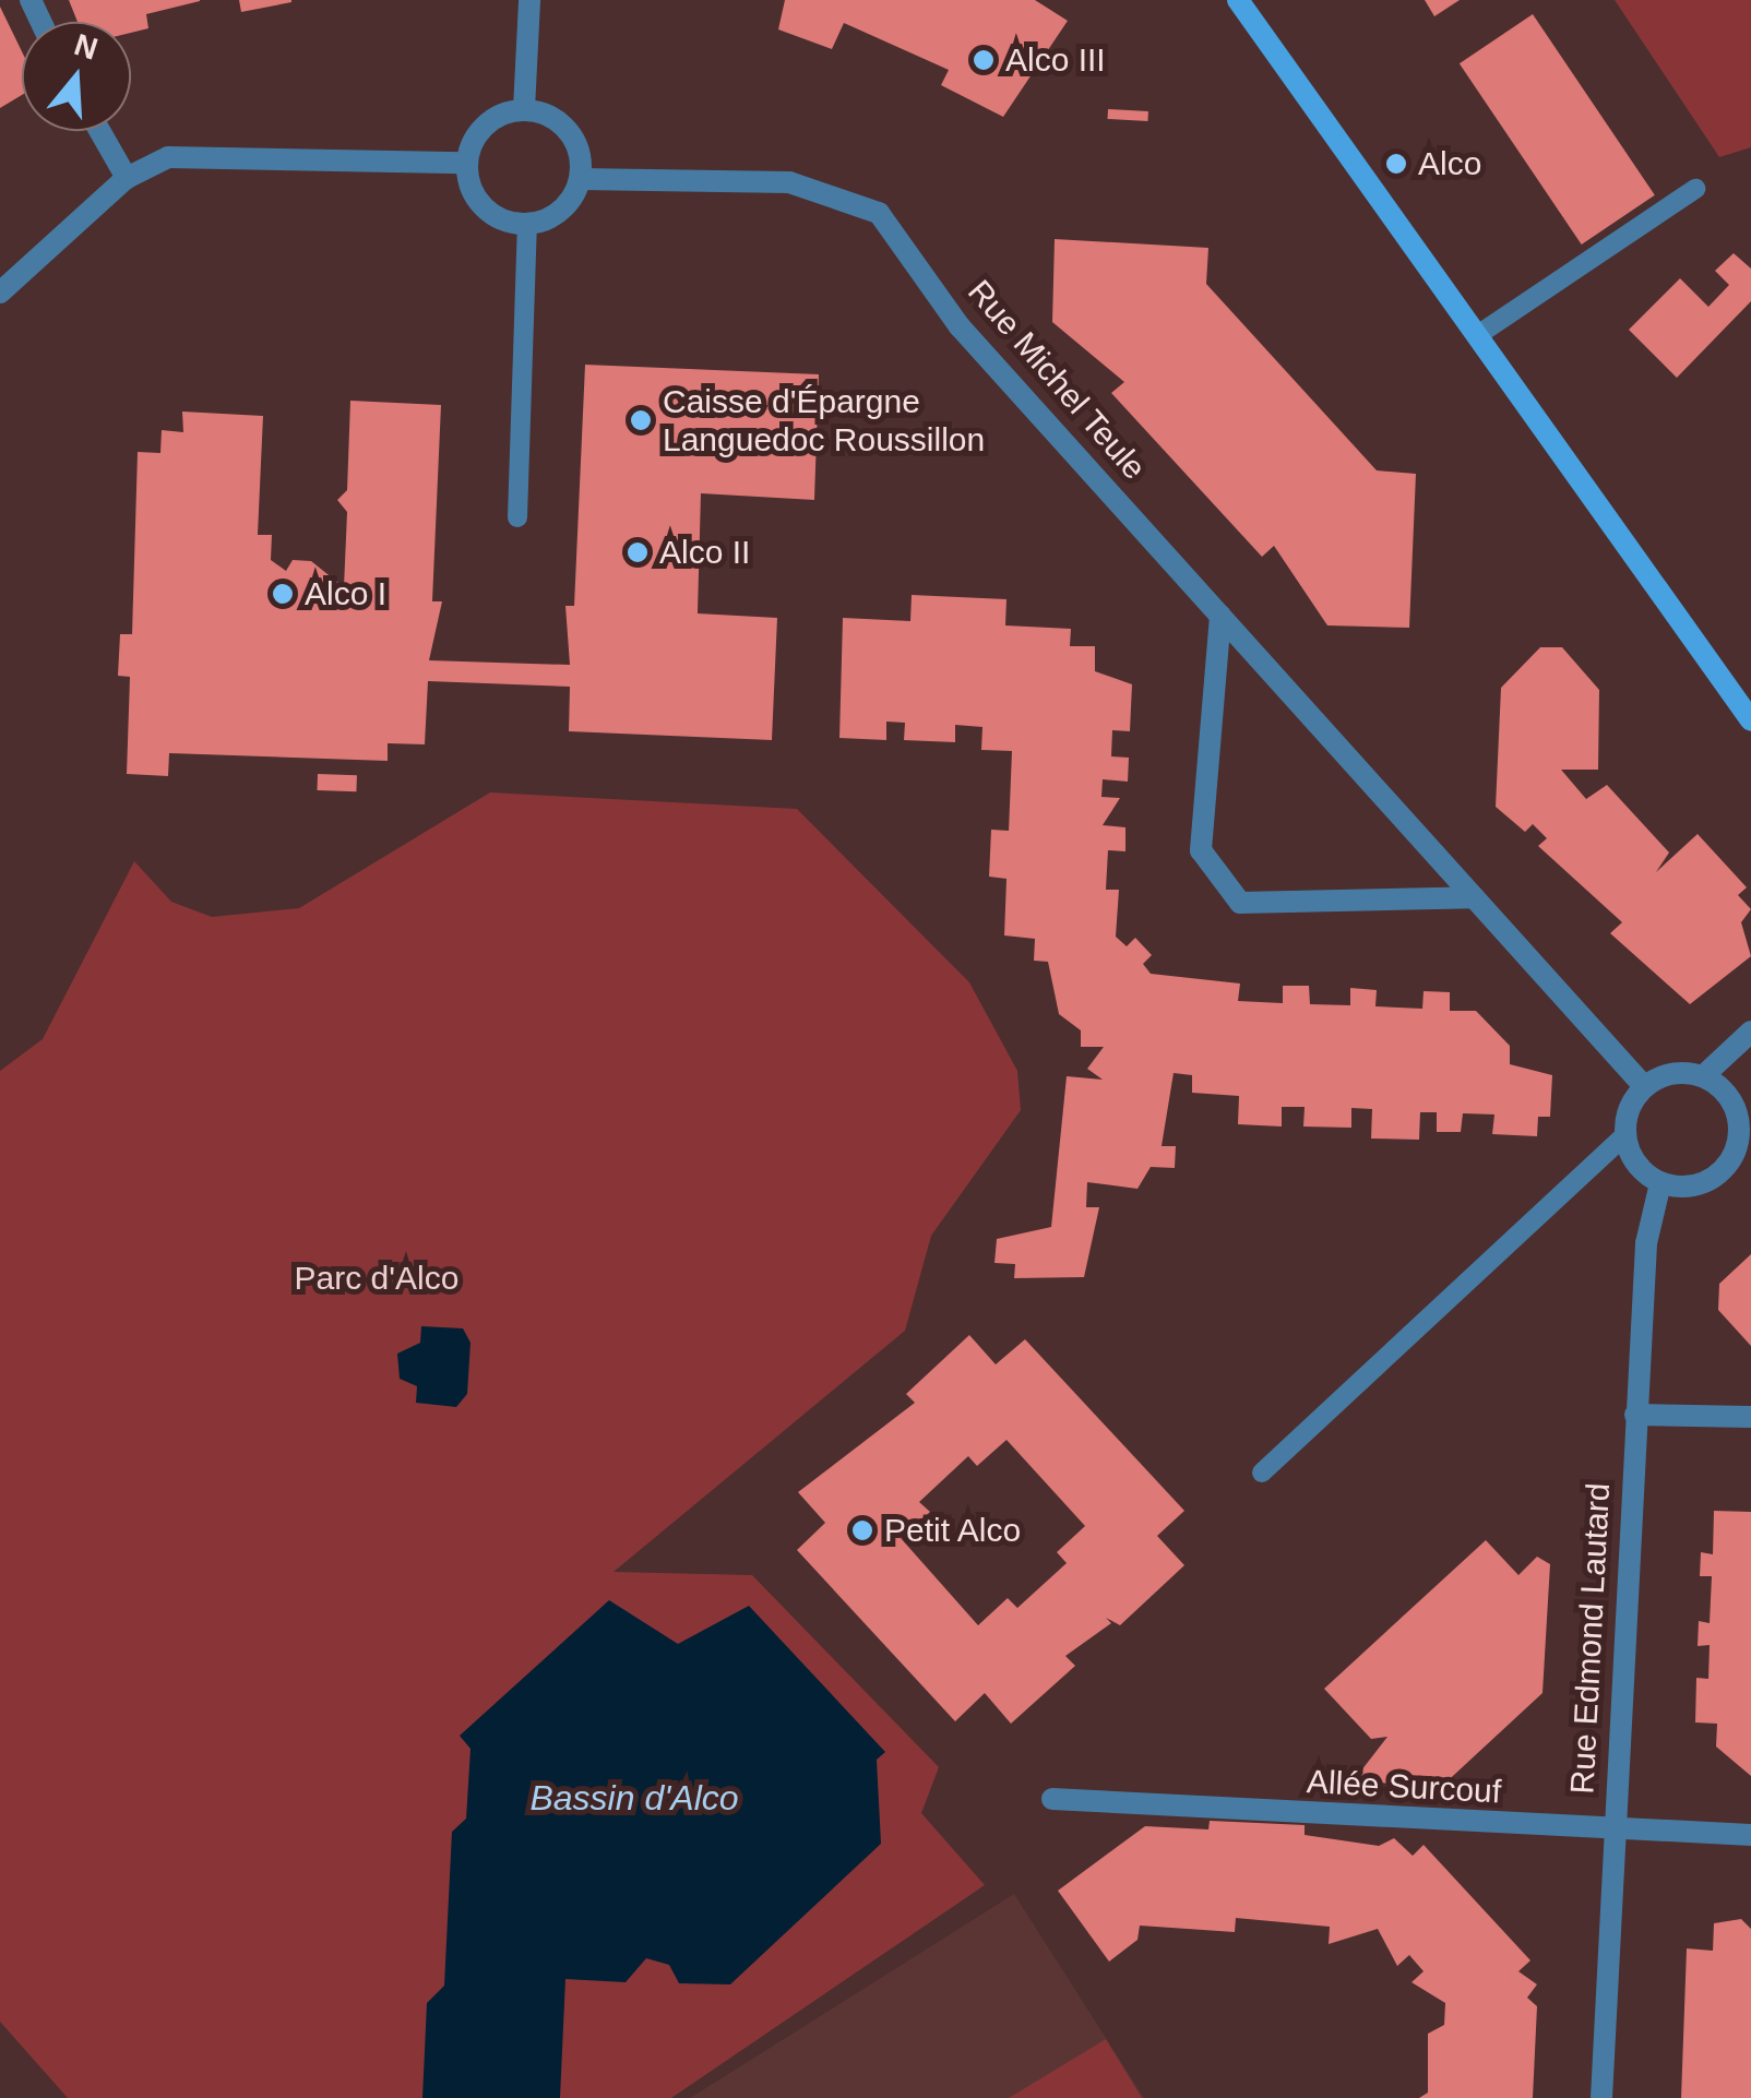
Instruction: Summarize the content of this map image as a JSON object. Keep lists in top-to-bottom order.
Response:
{
  "streets": {
    "street": ["Rue Michel Teule", "Rue Edmond Lautard", "Allée Surcouf"]
  },
  "crossings": [
    ["Rue Michel Teule", "Rue Edmond Lautard"],
    ["Rue Edmond Lautard", "Allée Surcouf"]
  ],
  "water": ["Bassin d'Alco"],
  "parks": ["Parc d'Alco"],
  "places": [
    "Alco III",
    "Alco",
    "Caisse d'Épargne Languedoc Roussillon",
    "Alco II",
    "Alco I",
    "Petit Alco"
  ],
  "north": "top"
}
